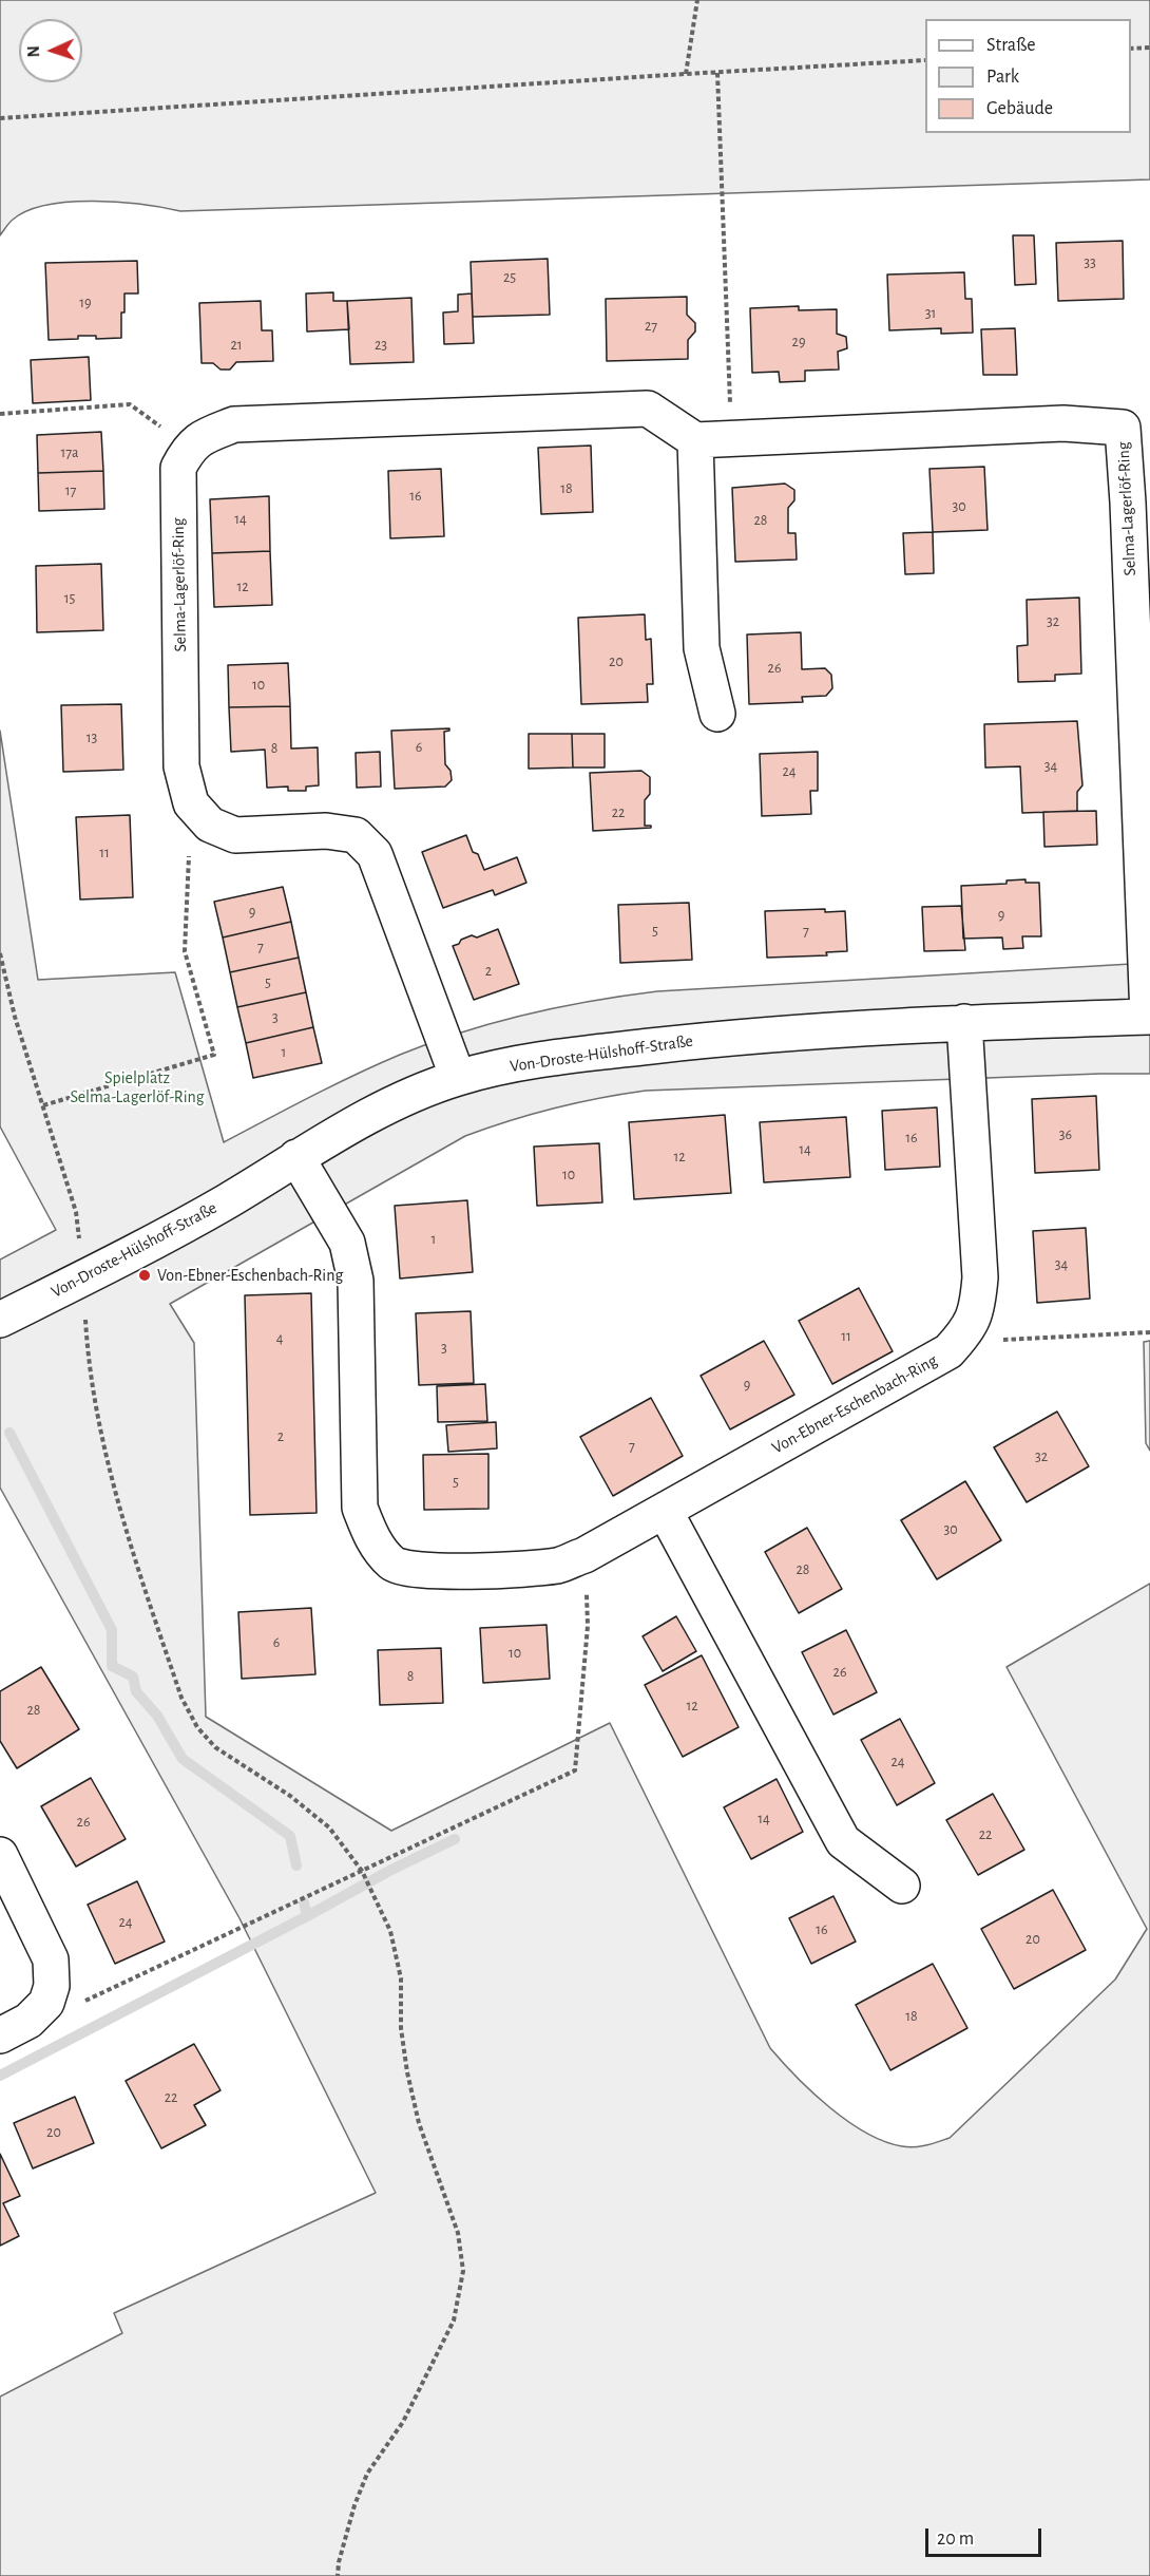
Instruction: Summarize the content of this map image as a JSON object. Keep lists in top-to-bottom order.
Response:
{
  "streets": {
    "street": ["Selma-Lagerlöf-Ring", "Von-Droste-Hülshoff-Straße", "Von-Ebner-Eschenbach-Ring"]
  },
  "crossings": [
    ["Selma-Lagerlöf-Ring", "Von-Droste-Hülshoff-Straße"],
    ["Von-Droste-Hülshoff-Straße", "Von-Ebner-Eschenbach-Ring"]
  ],
  "parks": ["Spielplatz Selma-Lagerlöf-Ring"],
  "places": ["Von-Ebner-Eschenbach-Ring"],
  "house_numbers": [
    "33",
    "25",
    "19",
    "31",
    "27",
    "29",
    "21",
    "23",
    "17a",
    "18",
    "17",
    "16",
    "30",
    "14",
    "28",
    "12",
    "15",
    "32",
    "20",
    "26",
    "10",
    "13",
    "6",
    "8",
    "34",
    "24",
    "22",
    "11",
    "9",
    "9",
    "5",
    "7",
    "7",
    "2",
    "5",
    "3",
    "1",
    "36",
    "16",
    "14",
    "12",
    "10",
    "1",
    "34",
    "11",
    "4",
    "3",
    "9",
    "2",
    "7",
    "32",
    "5",
    "30",
    "28",
    "6",
    "10",
    "26",
    "8",
    "12",
    "28",
    "24",
    "14",
    "26",
    "22",
    "24",
    "16",
    "20",
    "18",
    "22",
    "20"
  ],
  "legend": ["Straße", "Park", "Gebäude"],
  "scale_bar": "20 m",
  "north": "left"
}
